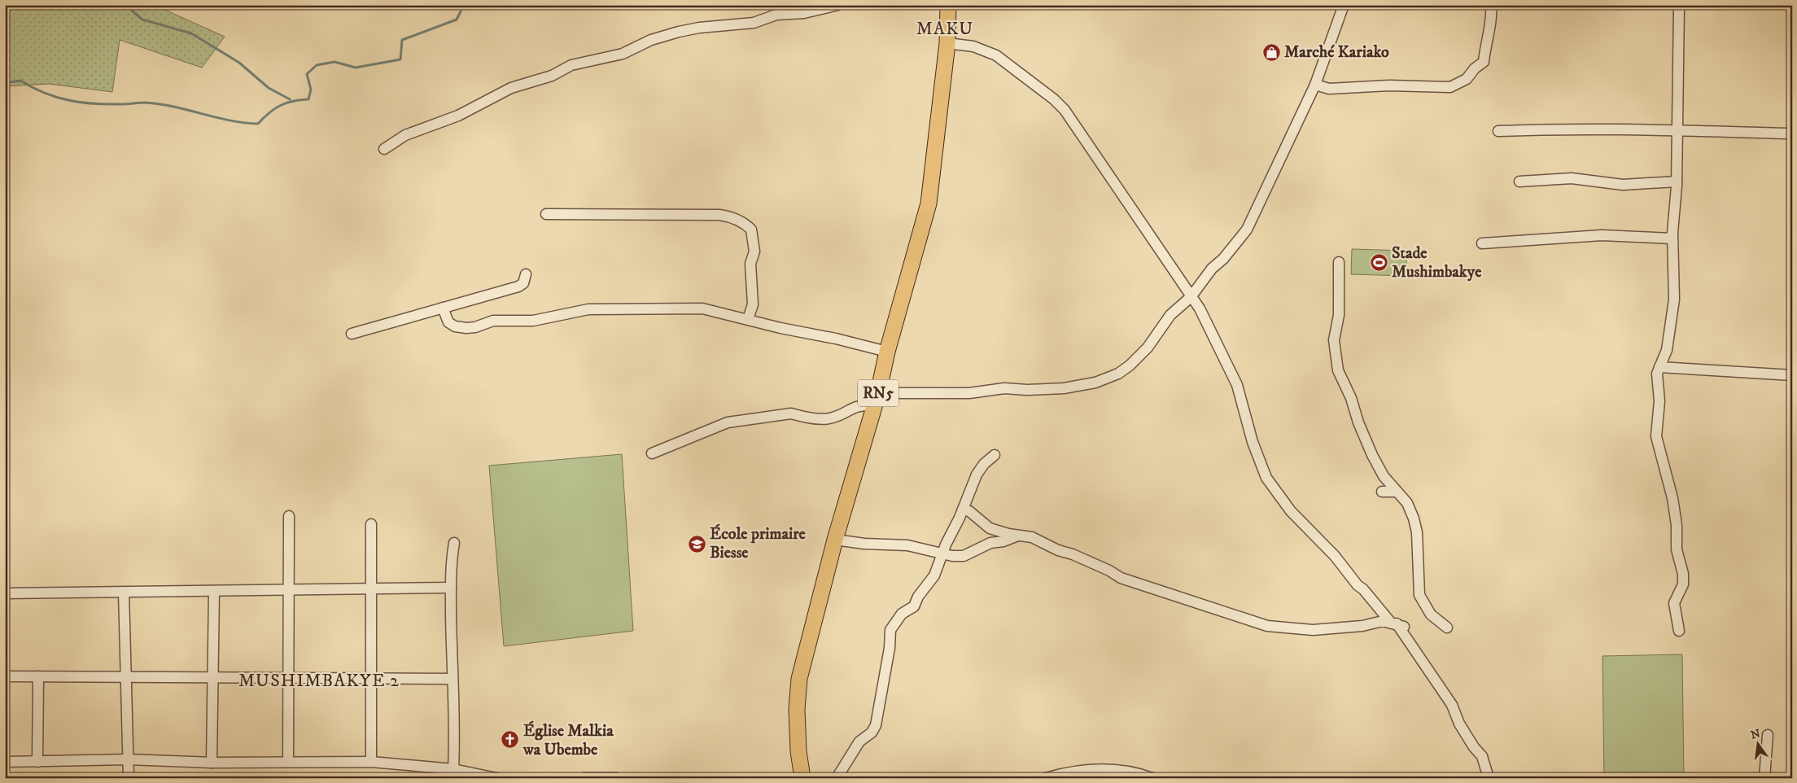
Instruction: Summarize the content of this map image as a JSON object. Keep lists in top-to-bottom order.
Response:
{
  "streets": {
    "highway": ["RN5"]
  },
  "districts": ["MAKU", "MUSHIMBAKYE 2"],
  "places": {
    "shop": ["Marché Kariako"],
    "sports": ["Stade Mushimbakye"],
    "school or university": ["École primaire Biesse"],
    "church": ["Église Malkia wa Ubembe"]
  },
  "north": "top"
}
